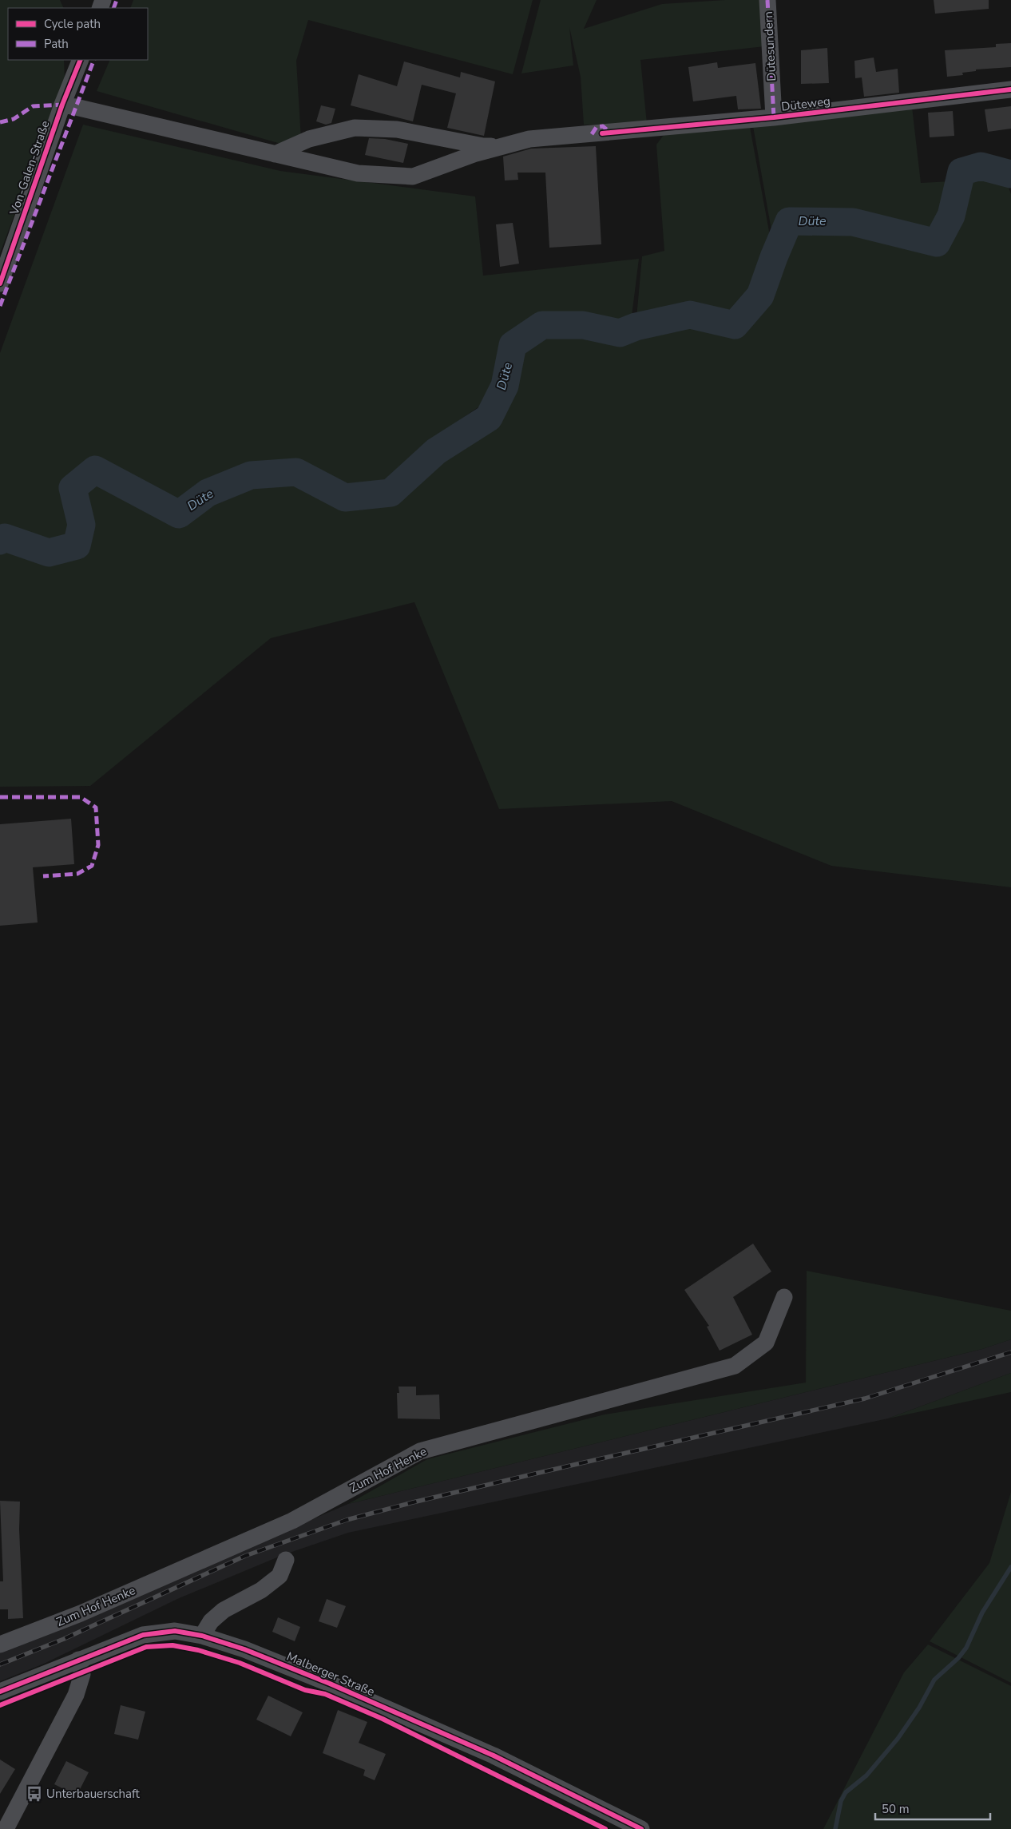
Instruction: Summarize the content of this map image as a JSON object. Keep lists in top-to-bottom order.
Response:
{
  "streets": {
    "street": [
      "Dütesundern",
      "Düteweg",
      "Von-Galen-Straße",
      "Zum Hof Henke",
      "Malberger Straße"
    ]
  },
  "crossings": [
    ["Dütesundern", "Düteweg"]
  ],
  "water": ["Düte"],
  "places": {
    "bus stop": ["Unterbauerschaft"]
  },
  "legend": ["Cycle path", "Path"],
  "scale_bar": "50 m"
}
